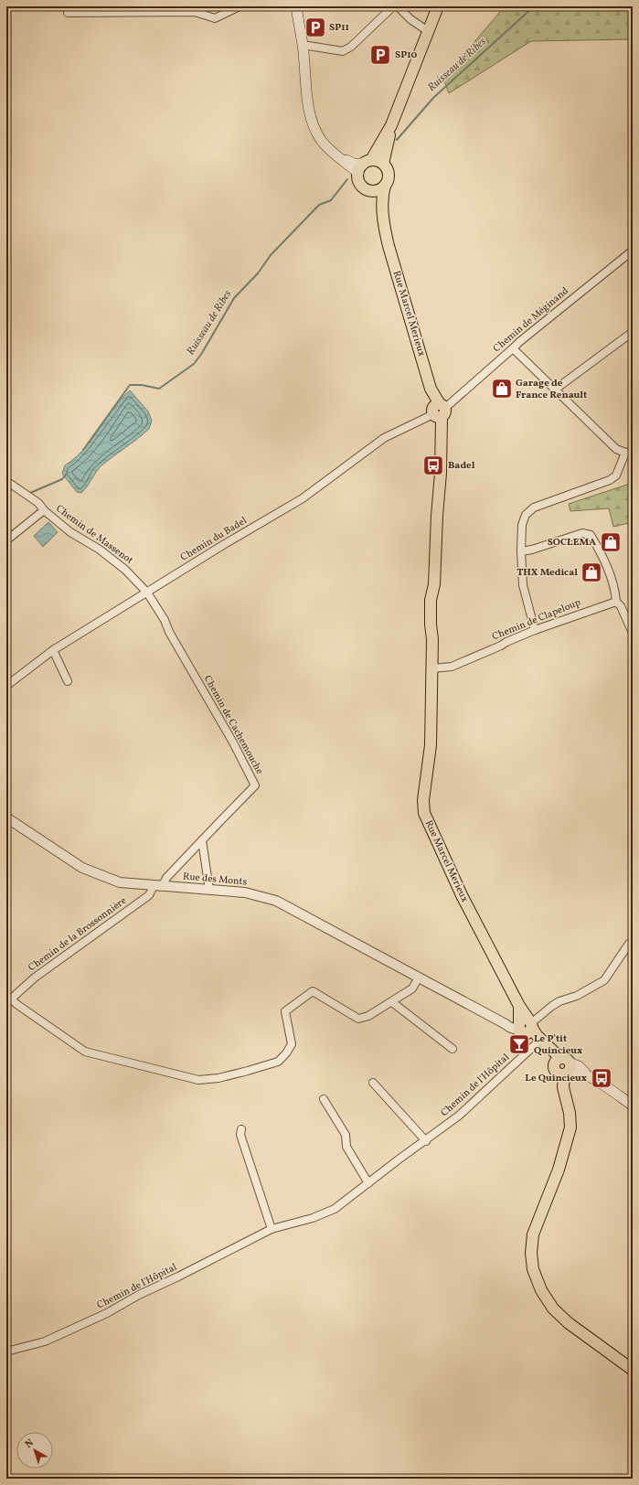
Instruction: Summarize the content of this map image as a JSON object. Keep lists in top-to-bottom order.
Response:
{
  "streets": {
    "main road": ["Rue Marcel Merieux"],
    "street": [
      "Chemin de Méginand",
      "Chemin de Massenot",
      "Chemin du Badel",
      "Chemin de Clapeloup",
      "Chemin de Cachemouche",
      "Rue des Monts",
      "Chemin de la Brossonnière",
      "Chemin de l'Hôpital"
    ]
  },
  "crossings": [
    ["Rue Marcel Merieux", "Chemin de Méginand"],
    ["Rue Marcel Merieux", "Chemin du Badel"],
    ["Rue Marcel Merieux", "Chemin de Clapeloup"],
    ["Rue Marcel Merieux", "Rue des Monts"],
    ["Rue Marcel Merieux", "Chemin de l'Hôpital"],
    ["Chemin de Méginand", "Chemin du Badel"],
    ["Chemin de Massenot", "Chemin du Badel"],
    ["Chemin de Massenot", "Chemin de Cachemouche"],
    ["Chemin du Badel", "Chemin de Cachemouche"],
    ["Chemin de Cachemouche", "Rue des Monts"],
    ["Chemin de Cachemouche", "Chemin de la Brossonnière"],
    ["Rue des Monts", "Chemin de la Brossonnière"]
  ],
  "water": ["Ruisseau de Ribes"],
  "places": {
    "parking": ["SP11", "SP10"],
    "shop": ["Garage de France Renault", "SOCLEMA", "THX Medical"],
    "bus stop": ["Badel", "Le Quincieux"],
    "bar": ["Le P'tit Quincieux"]
  },
  "north": "top left"
}
